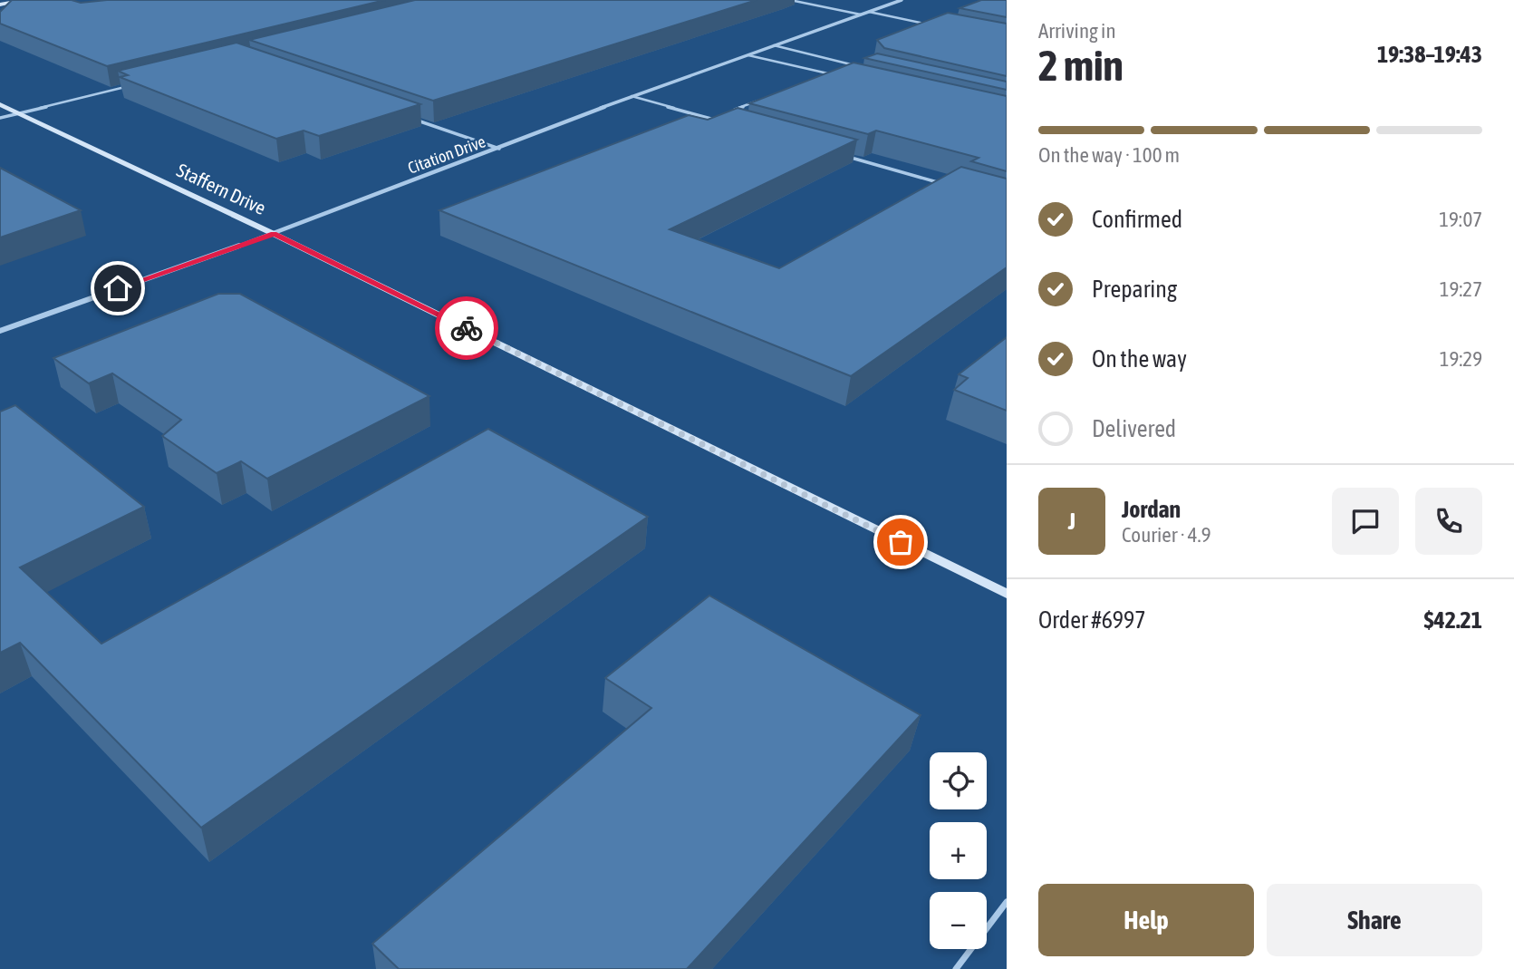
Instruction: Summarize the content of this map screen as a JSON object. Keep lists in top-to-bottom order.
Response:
{
  "streets": {
    "street": ["Citation Drive", "Staffern Drive"]
  },
  "crossings": [
    ["Citation Drive", "Staffern Drive"]
  ],
  "page": {
    "heading": ["2 min", "Arriving in", "19:38–19:43"],
    "panel": [
      "Jordan",
      "Courier · 4.9",
      "Order #6997",
      "$42.21"
    ],
    "bar": "On the way · 100 m",
    "list": [
      ["Confirmed", "19:07"],
      ["Preparing", "19:27"],
      ["On the way", "19:29"],
      "Delivered"
    ],
    "round": "J",
    "map_buttons": ["+", "−"],
    "buttons": ["Help", "Share"]
  }
}
